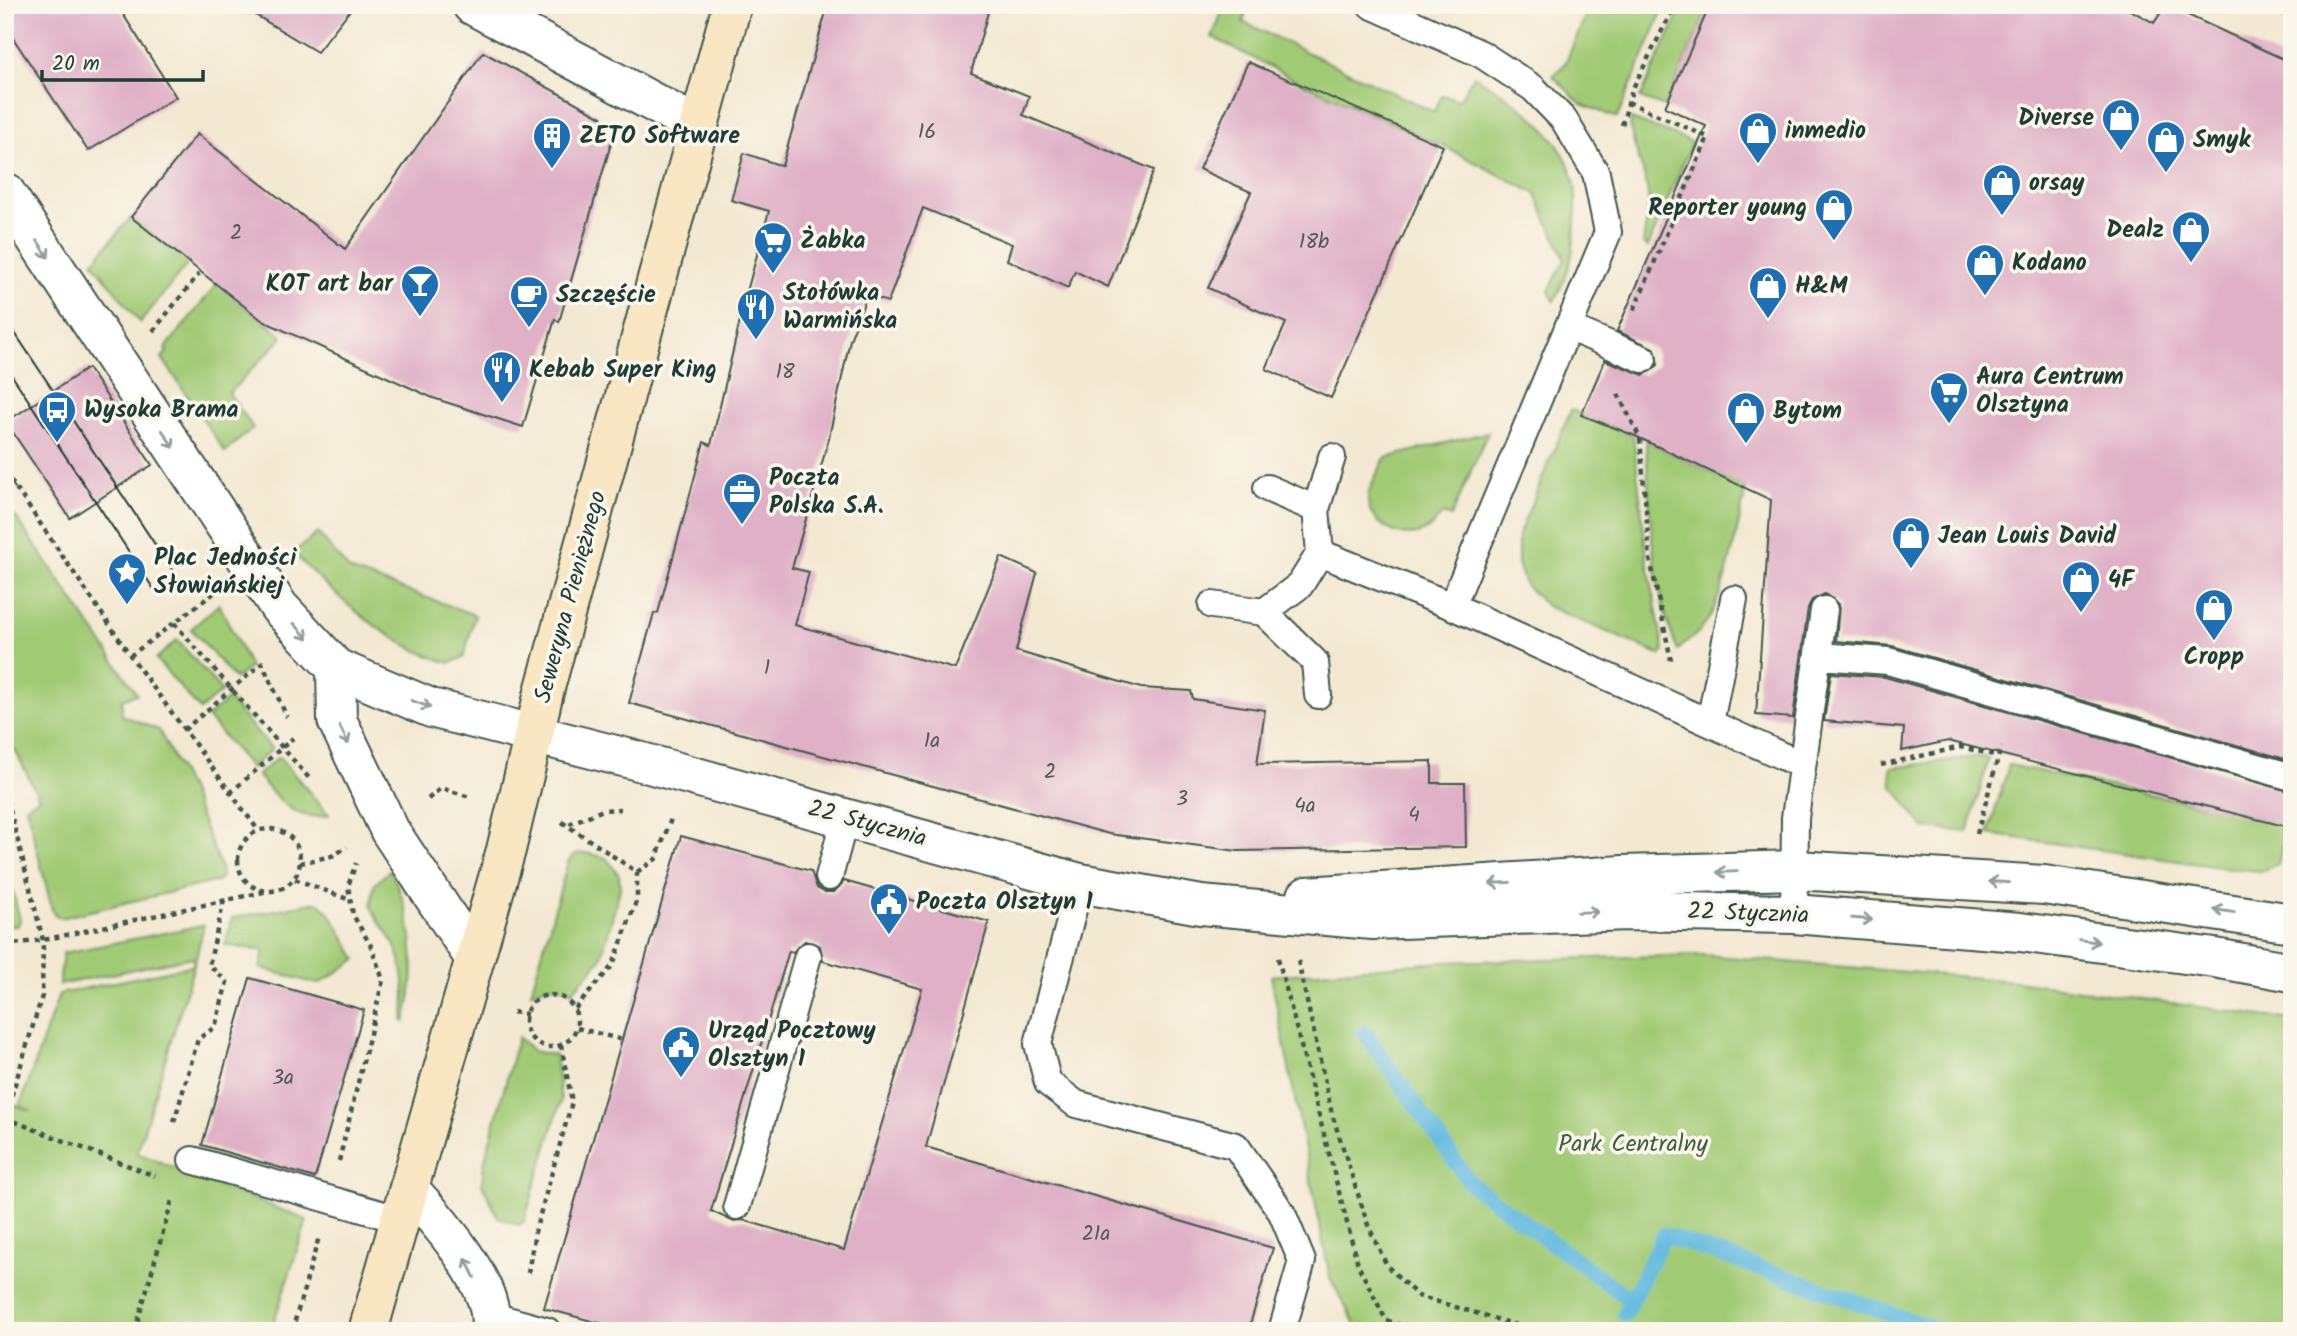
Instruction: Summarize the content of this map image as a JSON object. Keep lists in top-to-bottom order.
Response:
{
  "streets": {
    "street": ["Seweryna Pieniężnego", "22 Stycznia"]
  },
  "crossings": [
    ["Seweryna Pieniężnego", "22 Stycznia"]
  ],
  "parks": ["Park Centralny"],
  "places": {
    "shop": [
      "Diverse",
      "inmedio",
      "Smyk",
      "orsay",
      "Reporter young",
      "Dealz",
      "Kodano",
      "H&M",
      "Bytom",
      "Jean Louis David",
      "4F",
      "Cropp"
    ],
    "building": ["ZETO Software"],
    "supermarket": ["Żabka", "Aura Centrum Olsztyna"],
    "bar": ["KOT art bar"],
    "cafe": ["Szczęście"],
    "restaurant": ["Stołówka Warmińska", "Kebab Super King"],
    "bus stop": ["Wysoka Brama"],
    "office": ["Poczta Polska S.A."],
    "place": ["Plac Jedności Słowiańskiej"],
    "public building": ["Poczta Olsztyn 1", "Urząd Pocztowy Olsztyn 1"]
  },
  "house_numbers": [
    "16",
    "2",
    "18b",
    "18",
    "1",
    "1a",
    "2",
    "3",
    "4a",
    "4",
    "3a",
    "21a"
  ],
  "scale_bar": "20 m"
}
